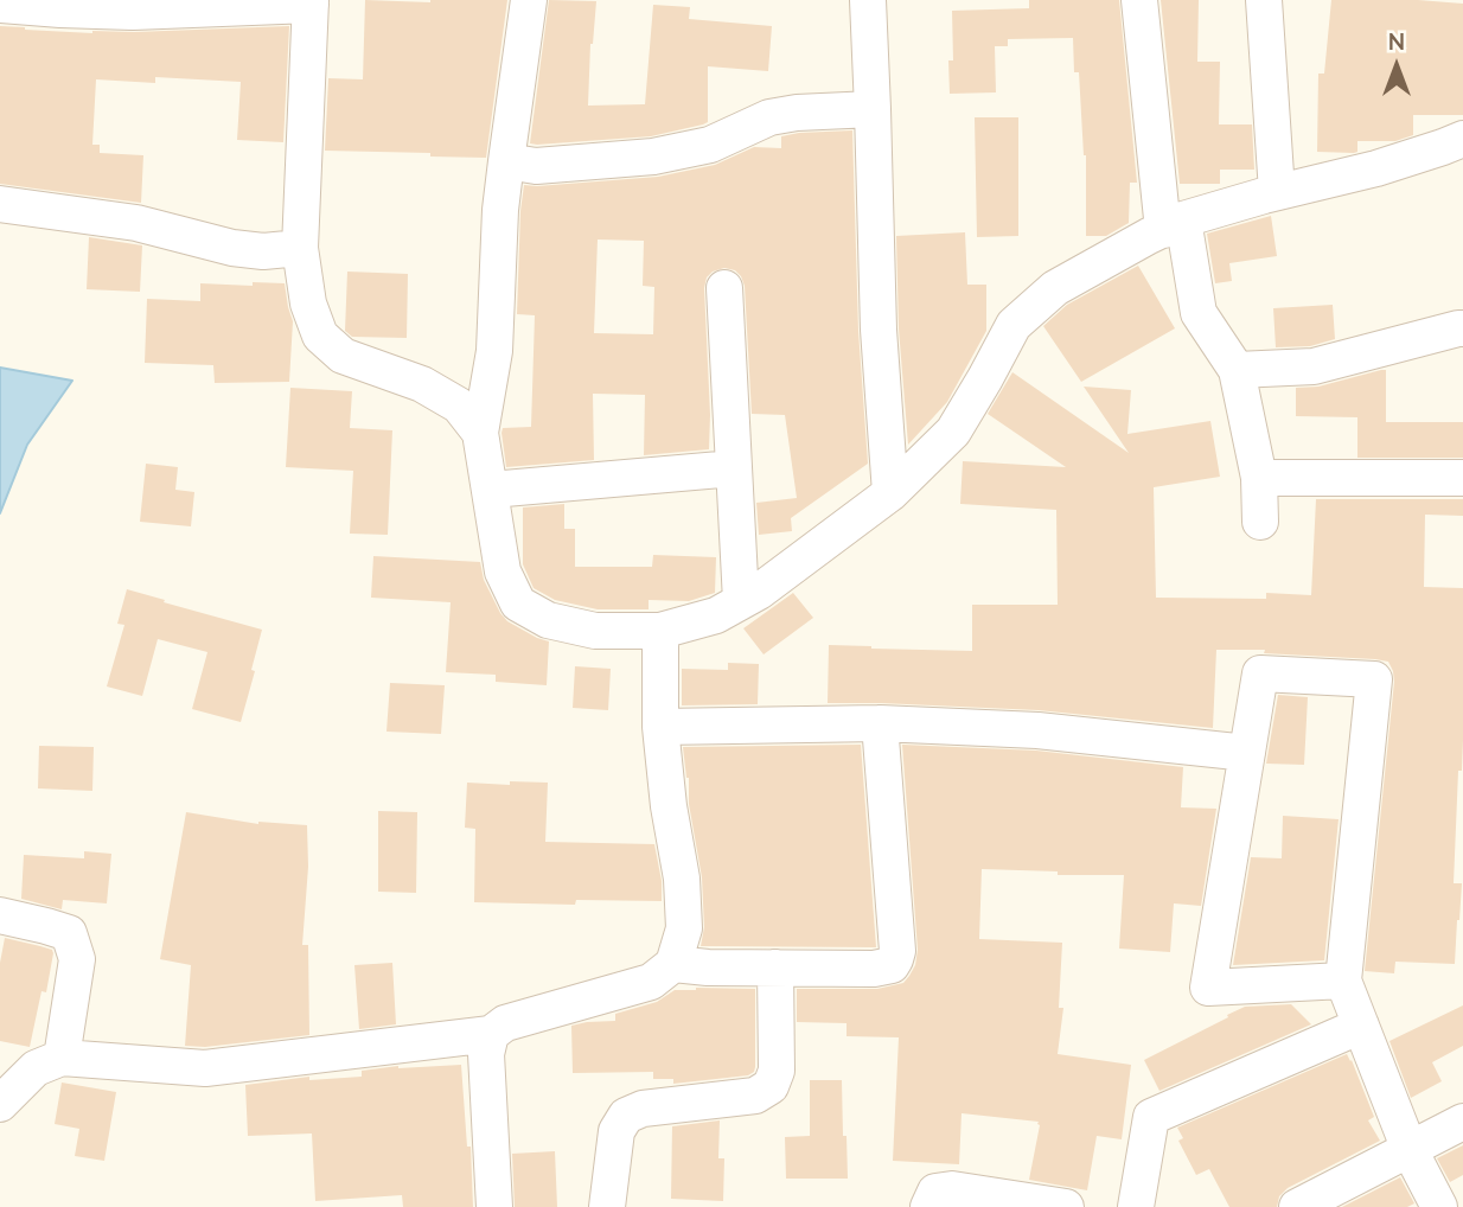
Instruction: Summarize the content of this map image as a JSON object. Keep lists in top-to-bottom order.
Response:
{
  "north": "top"
}
